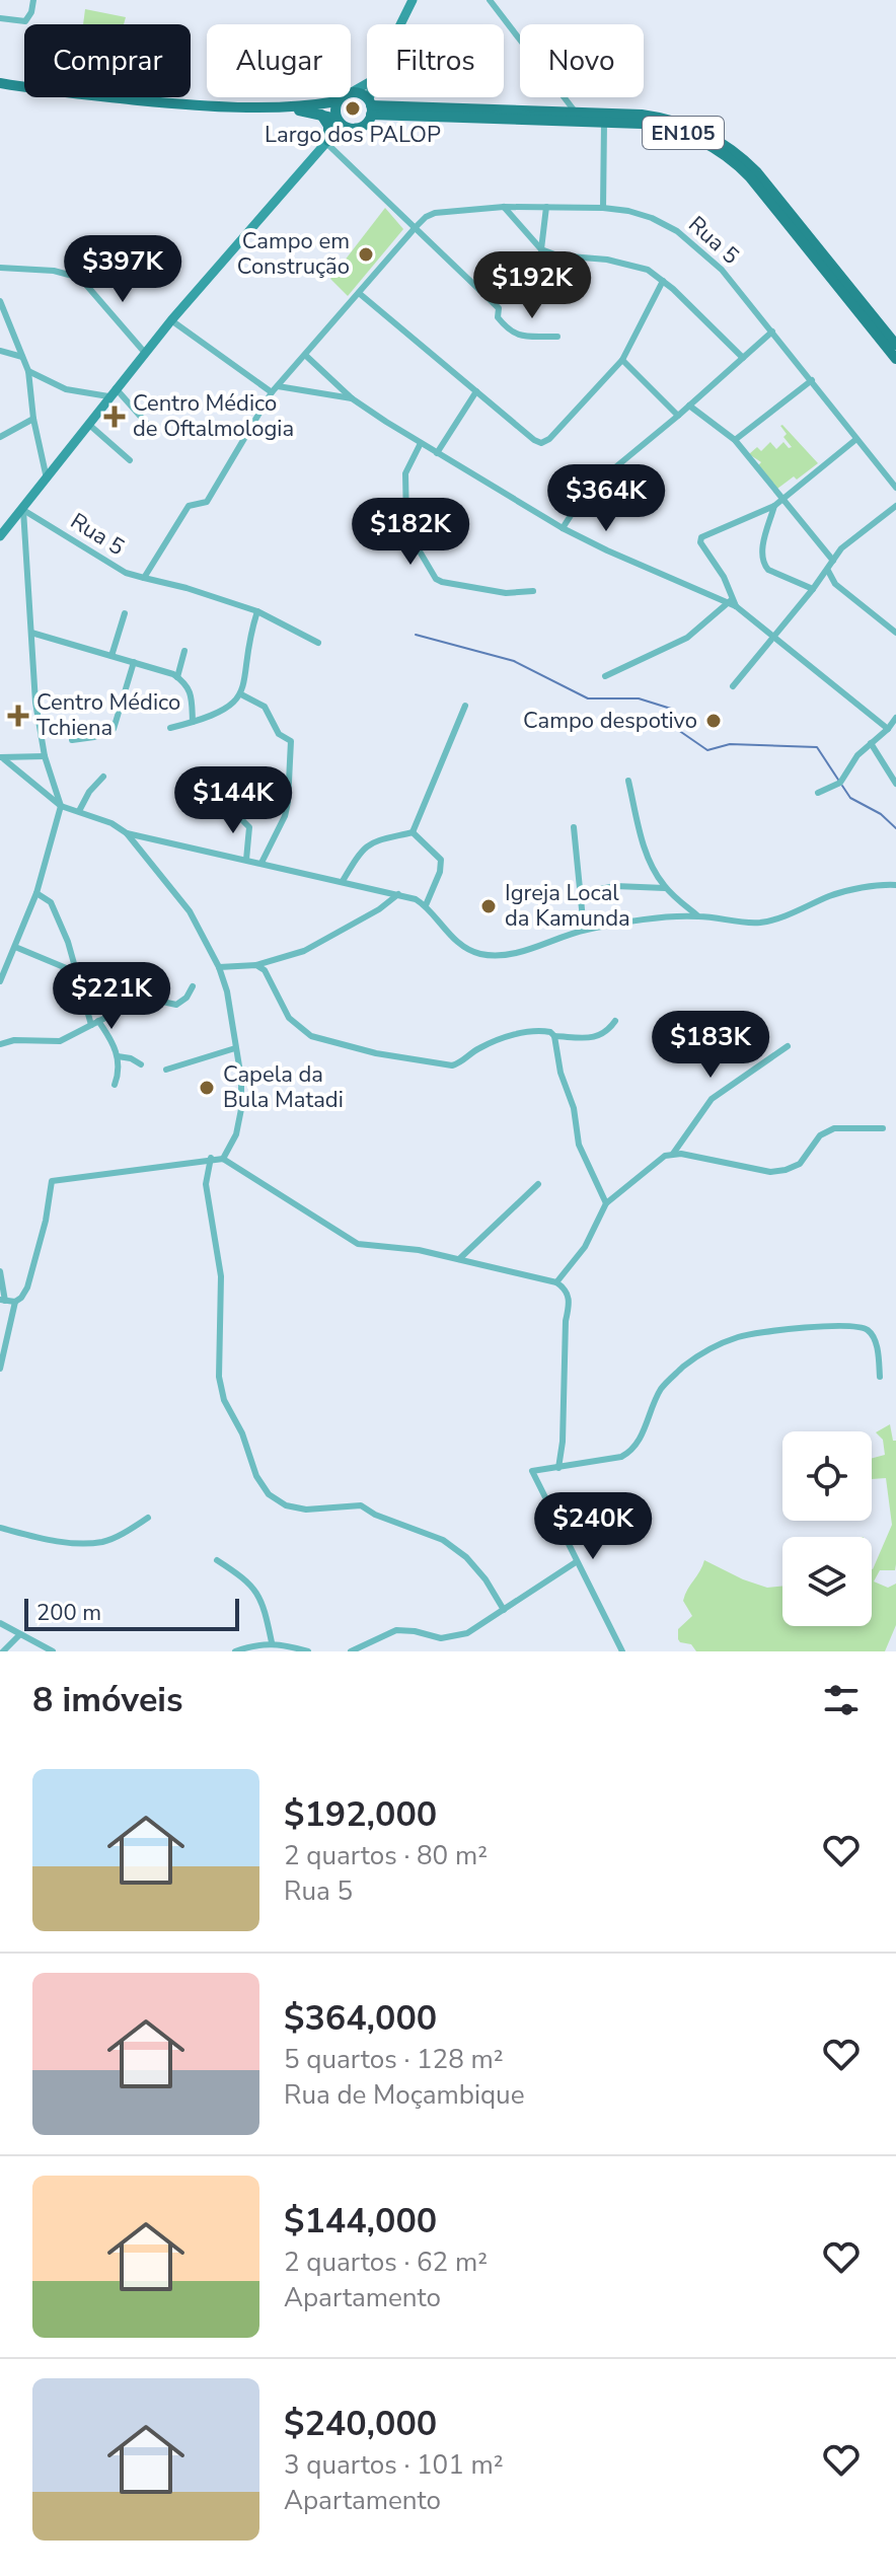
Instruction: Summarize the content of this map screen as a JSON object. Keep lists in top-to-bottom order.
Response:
{
  "streets": {
    "main road": ["EN105"],
    "street": ["Rua 5"]
  },
  "places": {
    "other": [
      "Largo dos PALOP",
      "Campo em Construção",
      "Campo despotivo",
      "Igreja Local da Kamunda",
      "Capela da Bula Matadi"
    ],
    "health": ["Centro Médico de Oftalmologia", "Centro Médico Tchiena"]
  },
  "scale_bar": "200 m",
  "page": {
    "chip": [
      "Comprar",
      "Alugar",
      "Filtros",
      "Novo"
    ],
    "price": [
      "$397K",
      "$192K",
      "$364K",
      "$182K",
      "$144K",
      "$221K",
      "$183K",
      "$240K"
    ],
    "scale": "200 m",
    "heading": "8 imóveis",
    "list": [
      {
        "name": "$192,000",
        "note": "2 quartos · 80 m² · Rua 5"
      },
      {
        "name": "$364,000",
        "note": "5 quartos · 128 m² · Rua de Moçambique"
      },
      {
        "name": "$144,000",
        "note": "2 quartos · 62 m² · Apartamento"
      },
      {
        "name": "$240,000",
        "note": "3 quartos · 101 m² · Apartamento"
      }
    ]
  }
}
